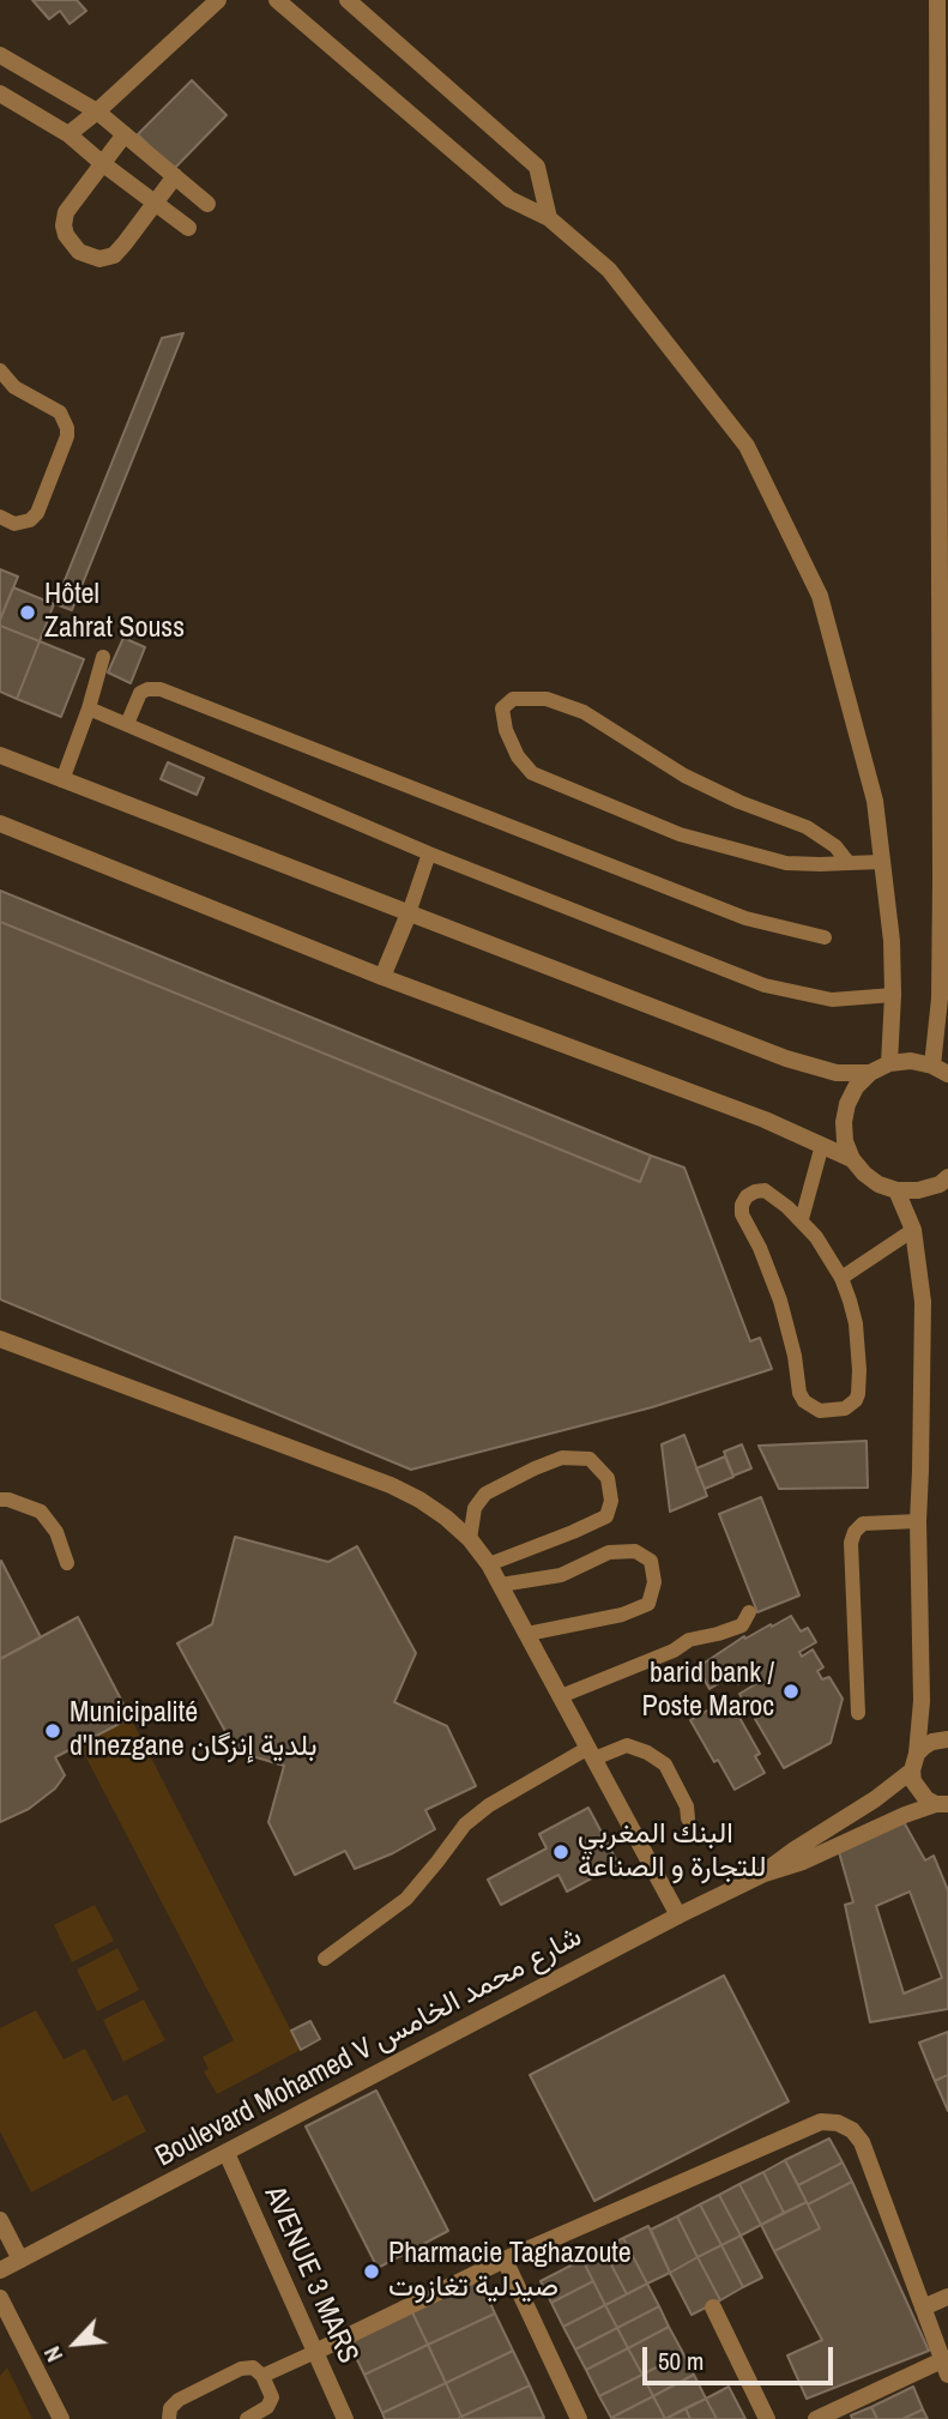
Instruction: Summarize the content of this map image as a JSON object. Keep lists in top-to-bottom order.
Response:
{
  "streets": {
    "street": ["Boulevard Mohamed V شارع محمد الخامس", "AVENUE 3 MARS"]
  },
  "crossings": [
    ["Boulevard Mohamed V شارع محمد الخامس", "AVENUE 3 MARS"]
  ],
  "places": [
    "Hôtel Zahrat Souss",
    "barid bank / Poste Maroc",
    "Municipalité d'Inezgane بلدية إنزگان",
    "البنك المغربي للتجارة و الصناعة",
    "Pharmacie Taghazoute صيدلية تغازوت"
  ],
  "scale_bar": "50 m",
  "north": "bottom left"
}
